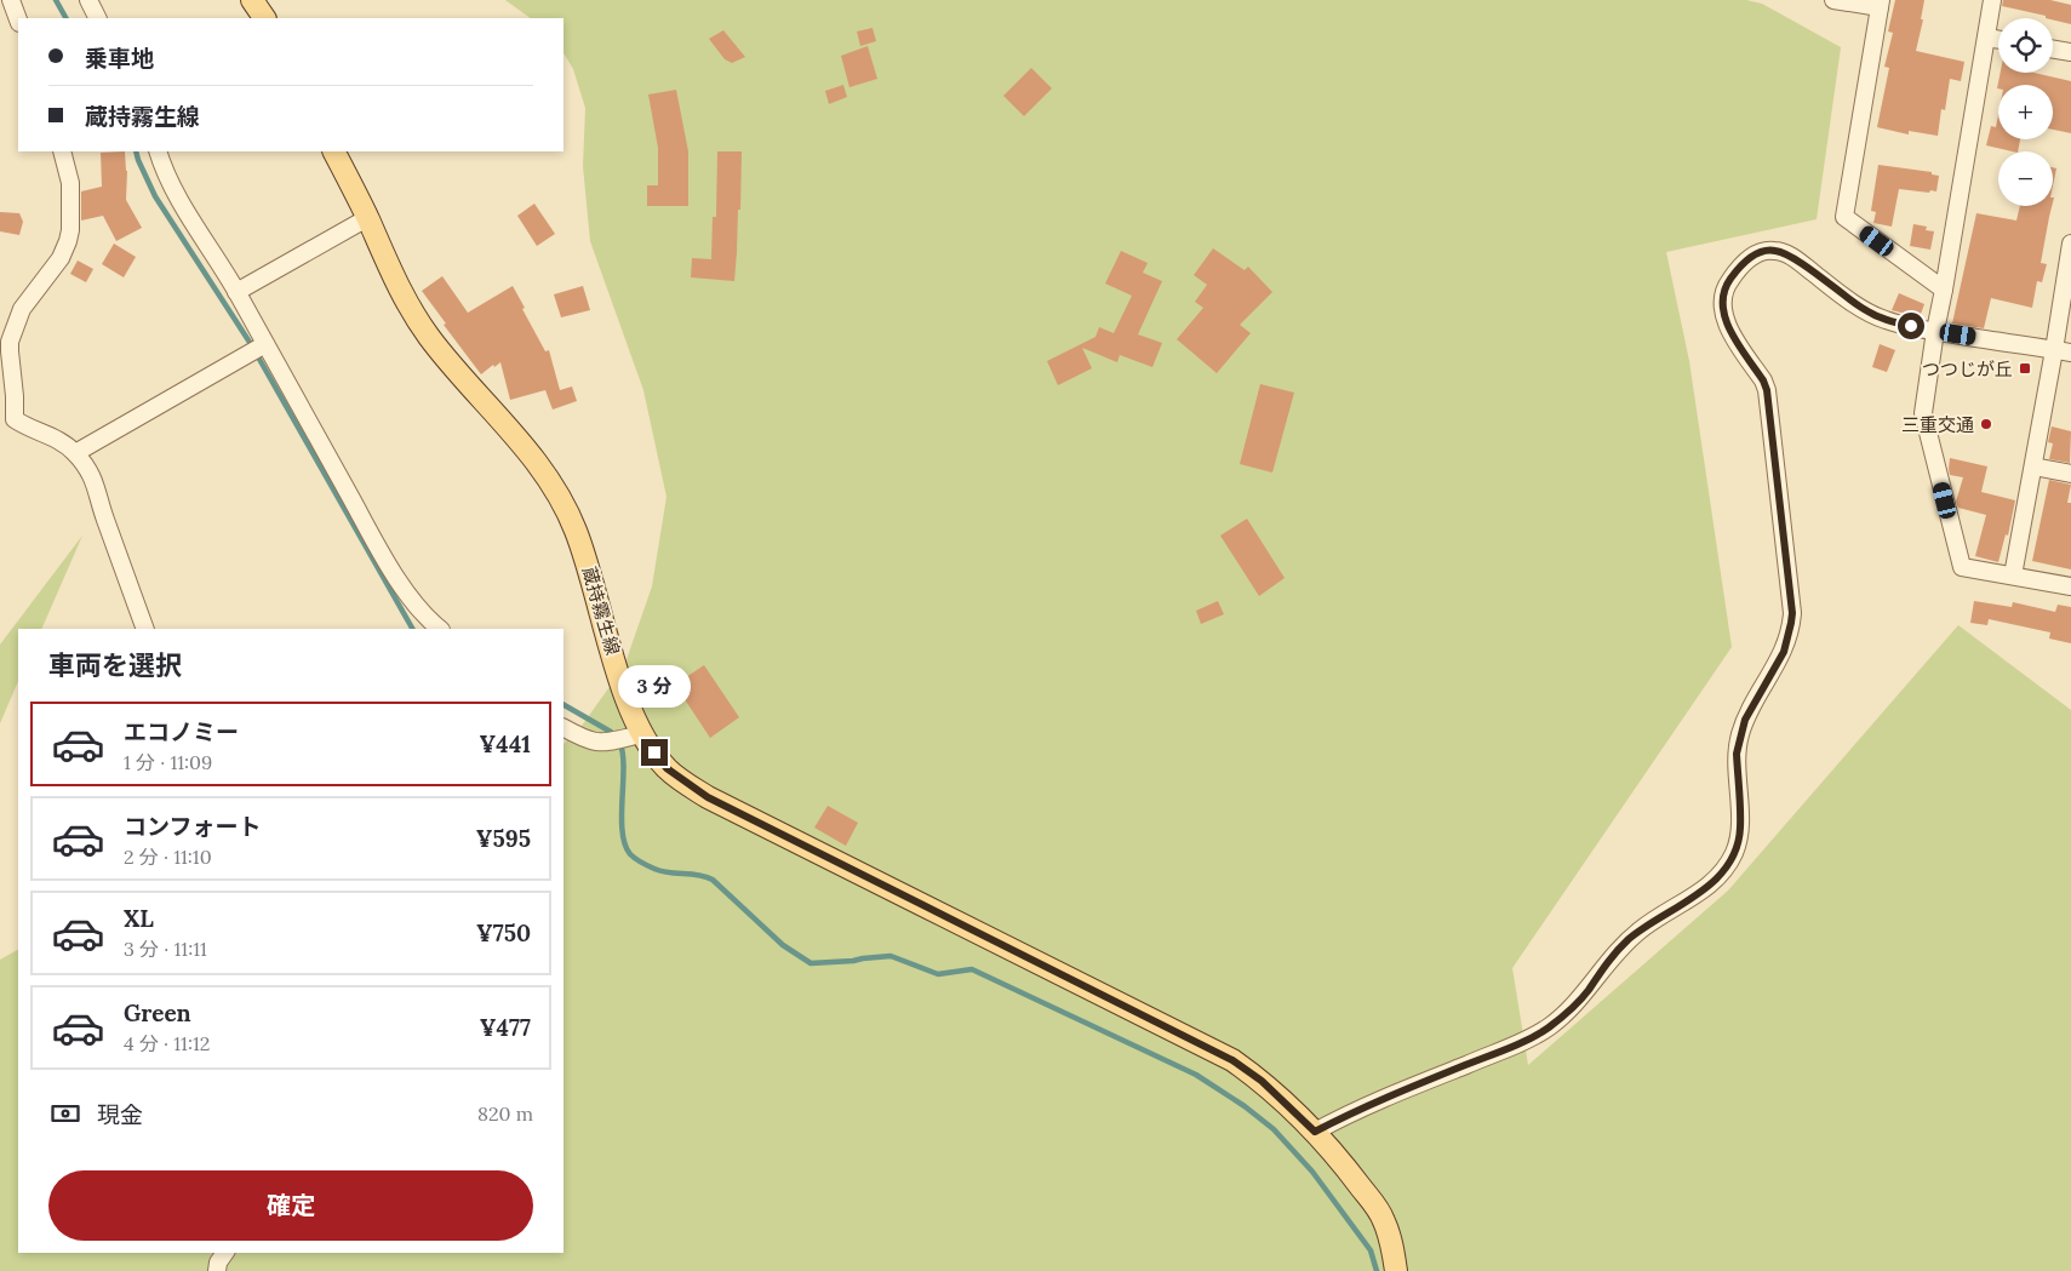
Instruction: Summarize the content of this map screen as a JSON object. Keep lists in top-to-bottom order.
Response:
{
  "streets": {
    "main road": ["蔵持霧生線"]
  },
  "places": {
    "transit": ["つつじが丘"],
    "other": ["三重交通"]
  },
  "page": {
    "map_buttons": ["+", "−"],
    "banner": ["乗車地", "蔵持霧生線"],
    "heading": "車両を選択",
    "bubble": "3 分",
    "list": [
      {
        "name": "エコノミー",
        "note": "1 分 · 11:09",
        "value": "¥441"
      },
      {
        "name": "コンフォート",
        "note": "2 分 · 11:10",
        "value": "¥595"
      },
      {
        "name": "XL",
        "note": "3 分 · 11:11",
        "value": "¥750"
      },
      {
        "name": "Green",
        "note": "4 分 · 11:12",
        "value": "¥477"
      }
    ],
    "pay": ["現金", "820 m"],
    "buttons": "確定"
  }
}
